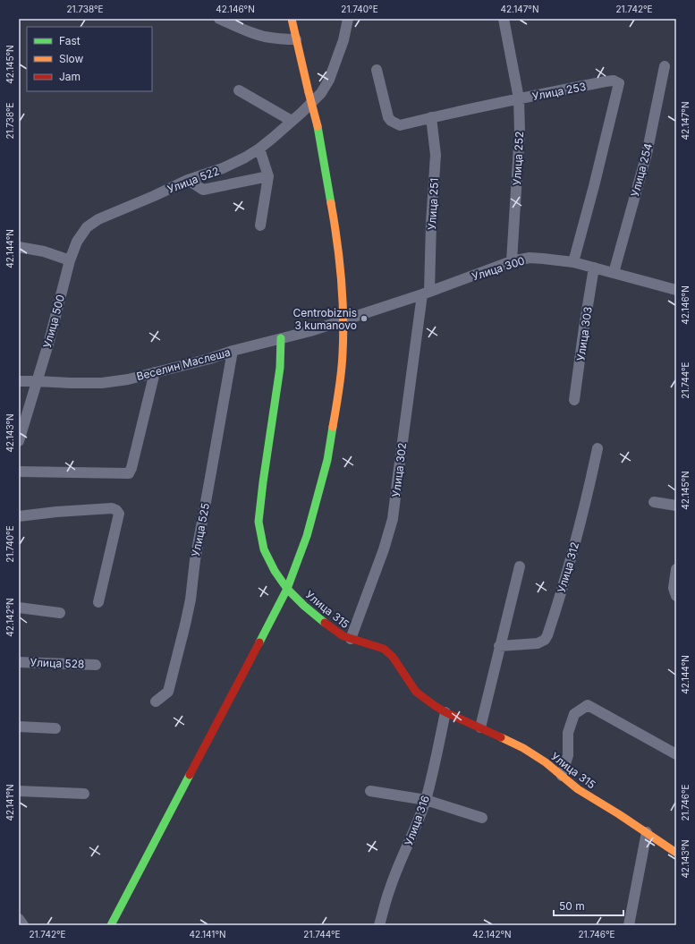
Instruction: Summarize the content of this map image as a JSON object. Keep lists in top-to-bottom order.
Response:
{
  "streets": {
    "main road": ["Улица 315"],
    "street": [
      "Улица 253",
      "Улица 252",
      "Улица 254",
      "Улица 522",
      "Улица 251",
      "Улица 300",
      "Улица 500",
      "Улица 303",
      "Веселин Маслеша",
      "Улица 302",
      "Улица 525",
      "Улица 312",
      "Улица 528",
      "Улица 316"
    ]
  },
  "crossings": [
    ["Улица 253", "Улица 252"],
    ["Улица 253", "Улица 300"],
    ["Улица 252", "Улица 300"],
    ["Улица 254", "Улица 300"],
    ["Улица 522", "Улица 500"],
    ["Улица 251", "Улица 300"],
    ["Улица 251", "Улица 302"],
    ["Улица 300", "Улица 303"],
    ["Улица 300", "Веселин Маслеша"],
    ["Улица 300", "Улица 302"],
    ["Улица 500", "Веселин Маслеша"],
    ["Веселин Маслеша", "Улица 525"],
    ["Веселин Маслеша", "Улица 315"],
    ["Улица 302", "Улица 315"],
    ["Улица 315", "Улица 316"]
  ],
  "places": ["Centrobiznis 3 kumanovo"],
  "legend": ["Fast", "Slow", "Jam"],
  "scale_bar": "50 m",
  "coordinates": [
    "21.738°E",
    "42.146°N",
    "21.740°E",
    "42.147°N",
    "21.742°E",
    "42.145°N",
    "42.144°N",
    "21.744°E",
    "42.143°N",
    "42.142°N",
    "42.141°N",
    "21.746°E"
  ]
}
